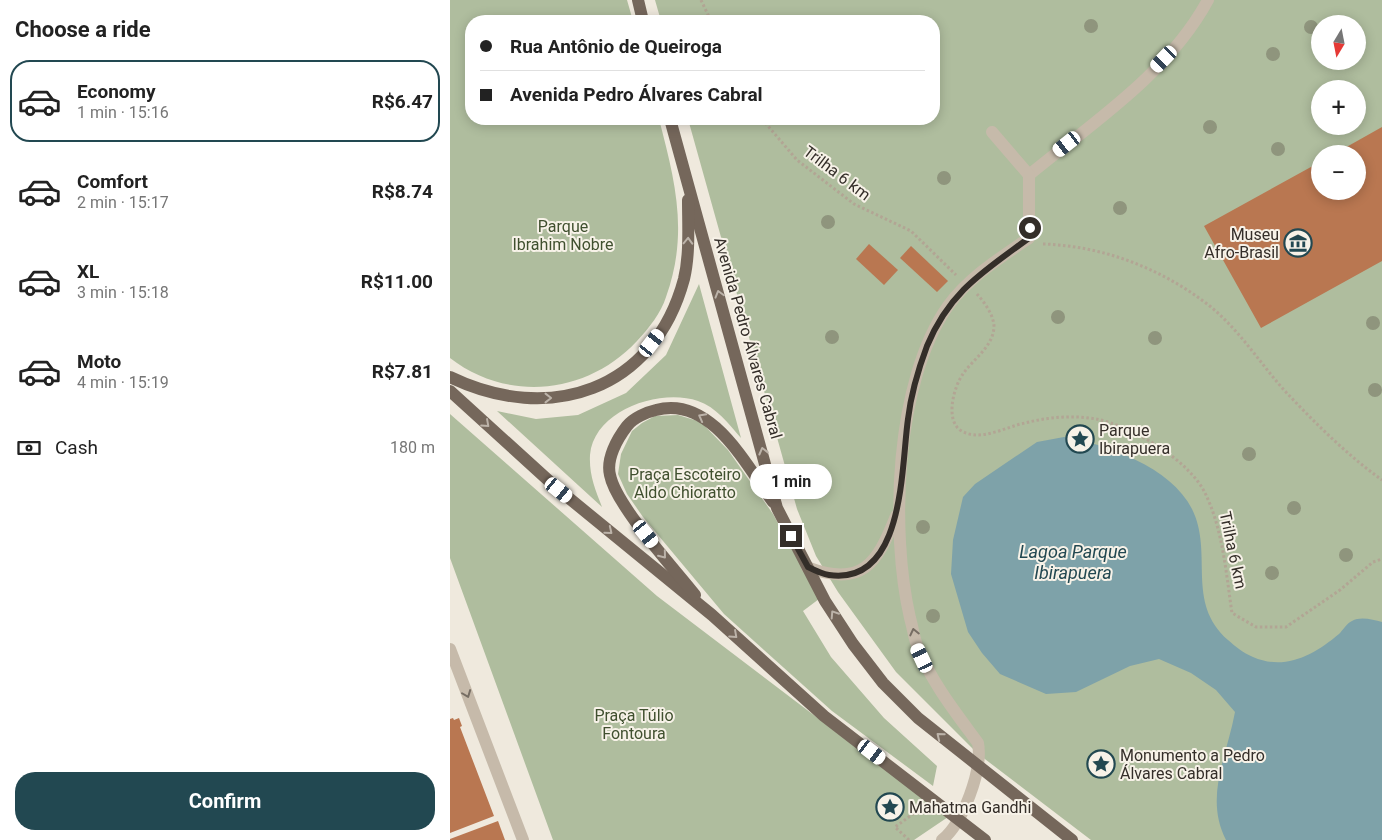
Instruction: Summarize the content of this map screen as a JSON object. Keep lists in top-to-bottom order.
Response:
{
  "streets": {
    "main road": ["Avenida Pedro Álvares Cabral"],
    "path": ["Trilha 6 km"]
  },
  "water": ["Lagoa Parque Ibirapuera"],
  "parks": ["Parque Ibrahim Nobre", "Praça Escoteiro Aldo Chioratto", "Praça Túlio Fontoura"],
  "places": {
    "museum": ["Museu Afro-Brasil"],
    "place": ["Parque Ibirapuera", "Monumento a Pedro Álvares Cabral", "Mahatma Gandhi"]
  },
  "north": "bottom",
  "page": {
    "heading": "Choose a ride",
    "map_buttons": ["+", "−"],
    "banner": ["Rua Antônio de Queiroga", "Avenida Pedro Álvares Cabral"],
    "list": [
      {
        "name": "Economy",
        "note": "1 min · 15:16",
        "value": "R$6.47"
      },
      {
        "name": "Comfort",
        "note": "2 min · 15:17",
        "value": "R$8.74"
      },
      {
        "name": "XL",
        "note": "3 min · 15:18",
        "value": "R$11.00"
      },
      {
        "name": "Moto",
        "note": "4 min · 15:19",
        "value": "R$7.81"
      }
    ],
    "pay": ["Cash", "180 m"],
    "bubble": "1 min",
    "buttons": "Confirm"
  }
}
